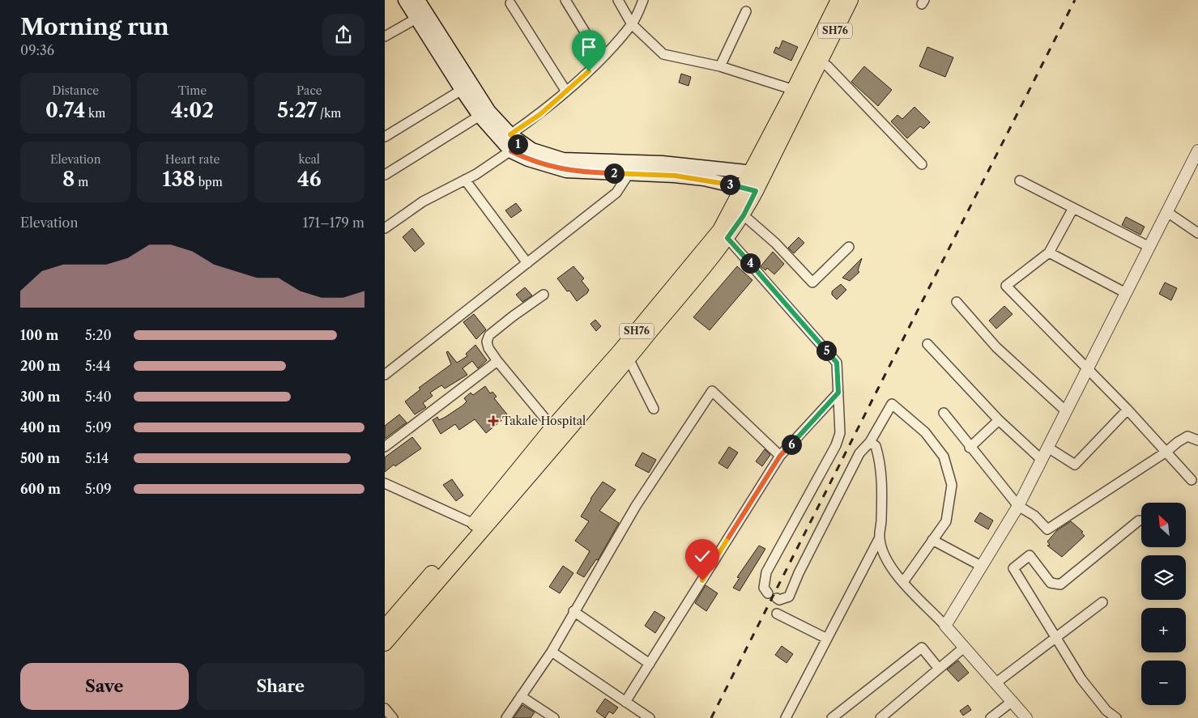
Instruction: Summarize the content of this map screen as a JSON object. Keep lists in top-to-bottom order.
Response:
{
  "streets": {
    "main road": ["SH76"]
  },
  "places": {
    "health": ["Takale Hospital"]
  },
  "north": "top left",
  "page": {
    "heading": ["Morning run", "09:36"],
    "stats": [
      ["Distance", "0.74 km"],
      ["Time", "4:02"],
      ["Pace", "5:27 /km"],
      ["Elevation", "8 m"],
      ["Heart rate", "138 bpm"],
      ["kcal", "46"]
    ],
    "pins": [
      "1",
      "2",
      "3",
      "4",
      "5",
      "6"
    ],
    "chart": ["Elevation", "171–179 m"],
    "list": [
      {
        "name": "100 m",
        "note": "5:20"
      },
      {
        "name": "200 m",
        "note": "5:44"
      },
      {
        "name": "300 m",
        "note": "5:40"
      },
      {
        "name": "400 m",
        "note": "5:09"
      },
      {
        "name": "500 m",
        "note": "5:14"
      },
      {
        "name": "600 m",
        "note": "5:09"
      }
    ],
    "map_buttons": ["+", "−"],
    "buttons": ["Save", "Share"]
  }
}
